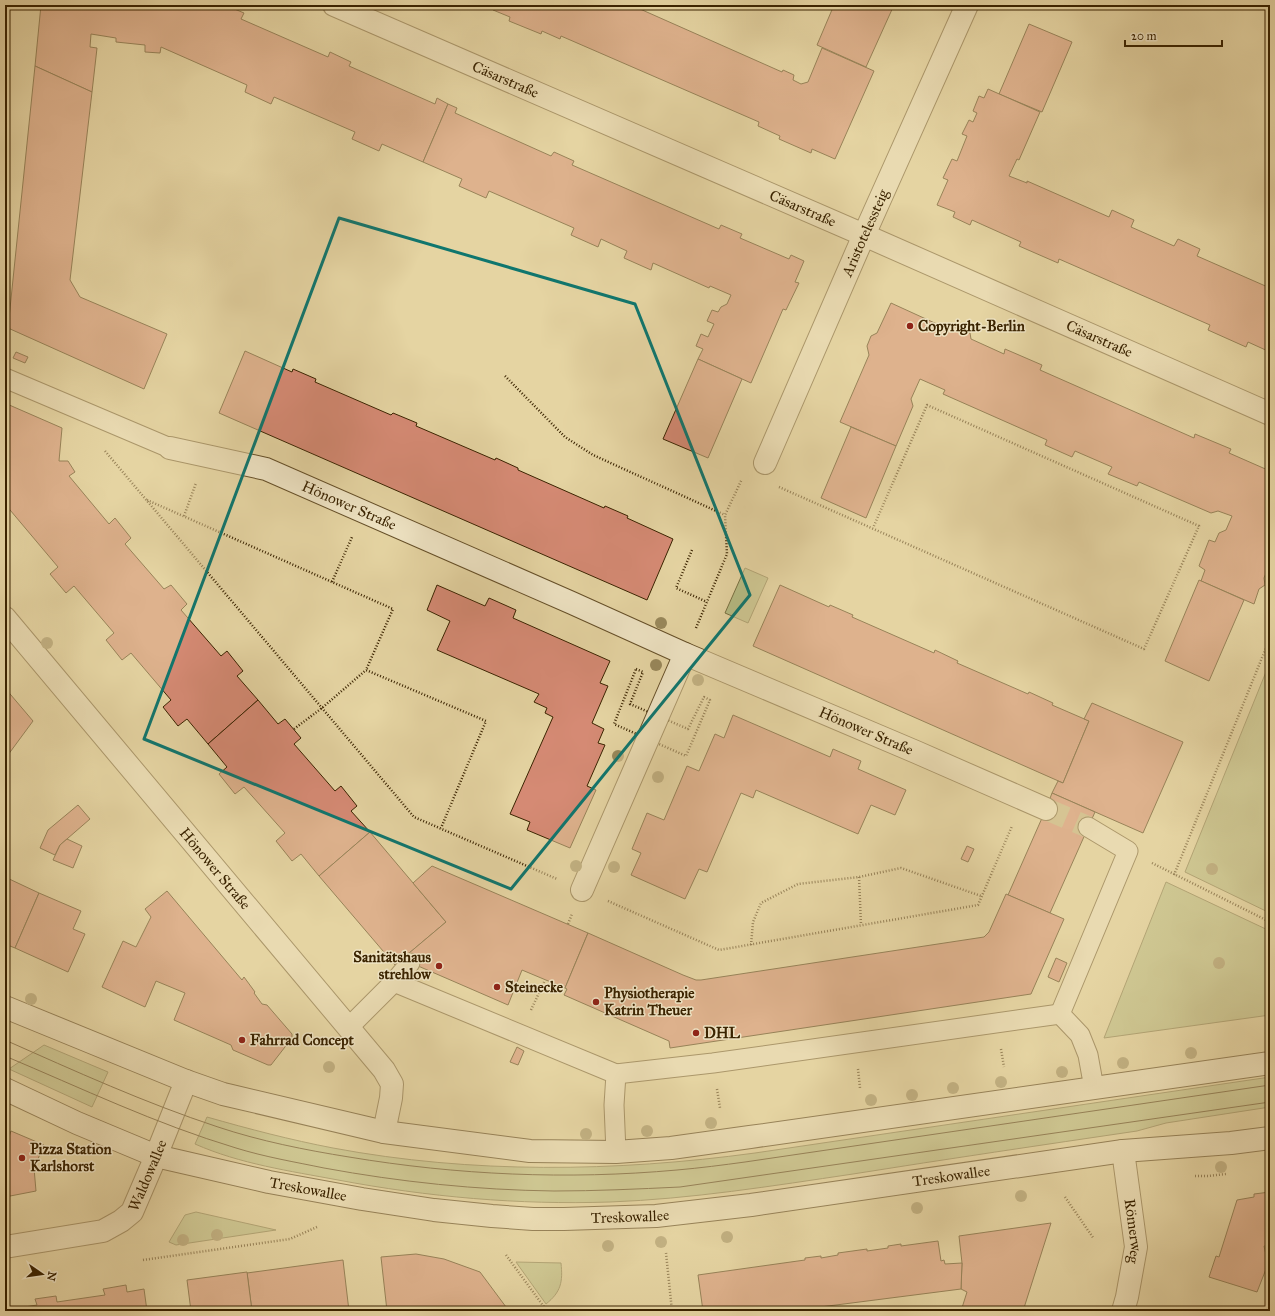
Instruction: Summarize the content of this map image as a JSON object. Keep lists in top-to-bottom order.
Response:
{
  "streets": {
    "street": [
      "Cäsarstraße",
      "Aristotelessteig",
      "Hönower Straße",
      "Waldowallee",
      "Treskowallee",
      "Römerweg"
    ]
  },
  "crossings": [
    ["Cäsarstraße", "Aristotelessteig"],
    ["Waldowallee", "Treskowallee"],
    ["Treskowallee", "Römerweg"]
  ],
  "places": [
    "Copyright-Berlin",
    "Sanitätshaus strehlow",
    "Steinecke",
    "Physiotherapie Katrin Theuer",
    "DHL",
    "Fahrrad Concept",
    "Pizza Station Karlshorst"
  ],
  "scale_bar": "20 m",
  "north": "right"
}
